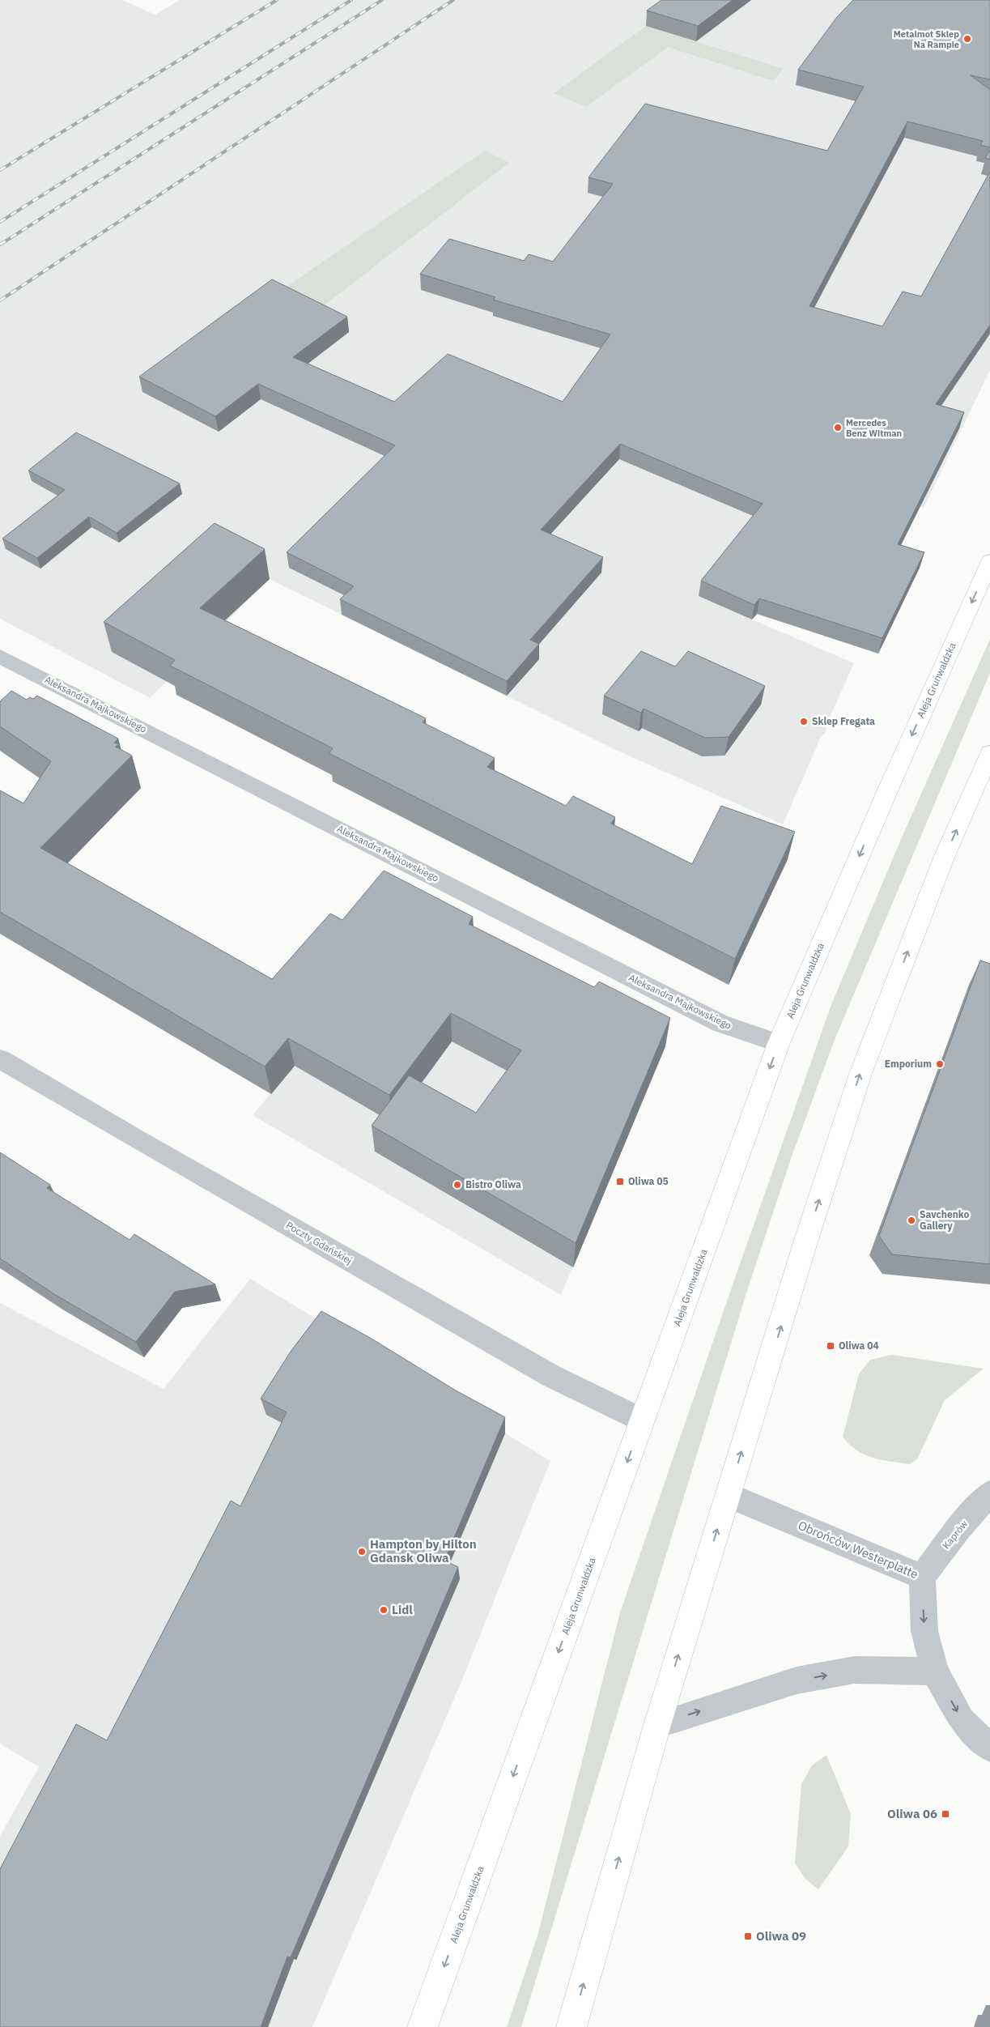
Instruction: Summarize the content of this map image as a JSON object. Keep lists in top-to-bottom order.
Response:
{
  "streets": {
    "main road": ["Aleja Grunwaldzka"],
    "street": [
      "Aleksandra Majkowskiego",
      "Poczty Gdańskiej",
      "Kaprów",
      "Obrońców Westerplatte"
    ]
  },
  "crossings": [
    ["Aleja Grunwaldzka", "Aleksandra Majkowskiego"],
    ["Aleja Grunwaldzka", "Poczty Gdańskiej"],
    ["Kaprów", "Obrońców Westerplatte"]
  ],
  "one_way": ["Obrońców Westerplatte"],
  "places": {
    "other": [
      "Metalmot Sklep Na Rampie",
      "Mercedes Benz Witman",
      "Sklep Fregata",
      "Emporium",
      "Bistro Oliwa",
      "Savchenko Gallery",
      "Hampton by Hilton Gdansk Oliwa",
      "Lidl"
    ],
    "transit": [
      "Oliwa 05",
      "Oliwa 04",
      "Oliwa 06",
      "Oliwa 09"
    ]
  }
}
